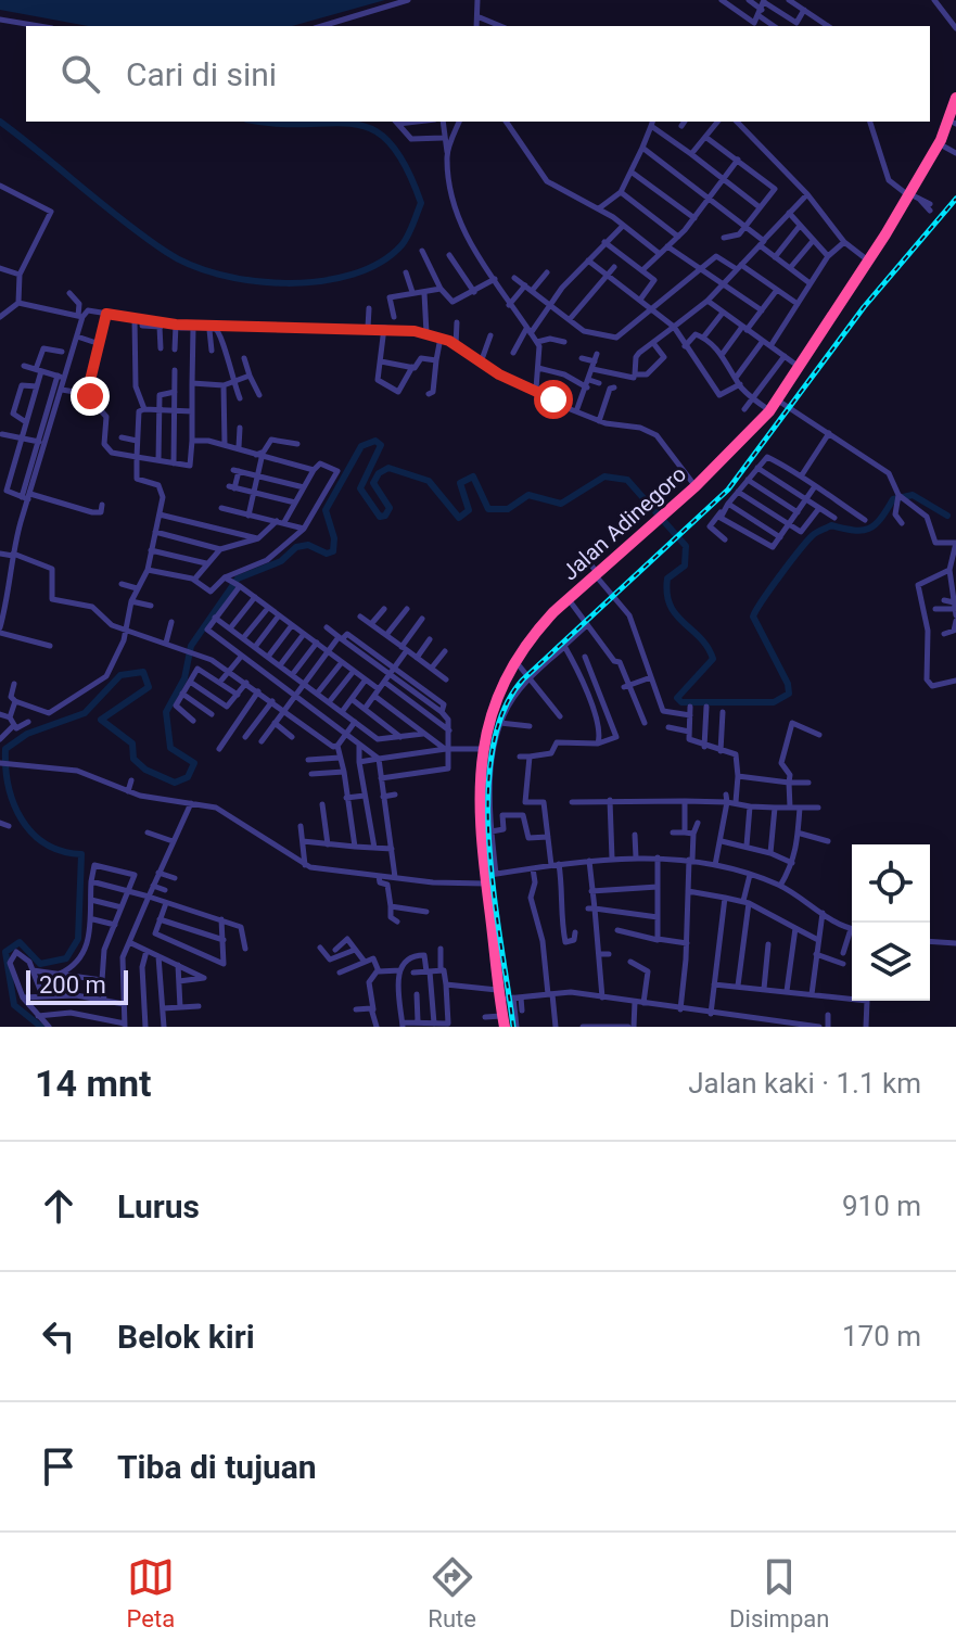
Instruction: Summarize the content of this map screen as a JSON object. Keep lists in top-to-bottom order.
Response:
{
  "streets": {
    "highway": ["Jalan Adinegoro"]
  },
  "scale_bar": "200 m",
  "page": {
    "search": "Cari di sini",
    "scale": "200 m",
    "heading": ["14 mnt", "Jalan kaki · 1.1 km"],
    "list": [
      ["Lurus", "910 m"],
      ["Belok kiri", "170 m"],
      "Tiba di tujuan"
    ],
    "nav": ["Peta", "Rute", "Disimpan"]
  }
}
